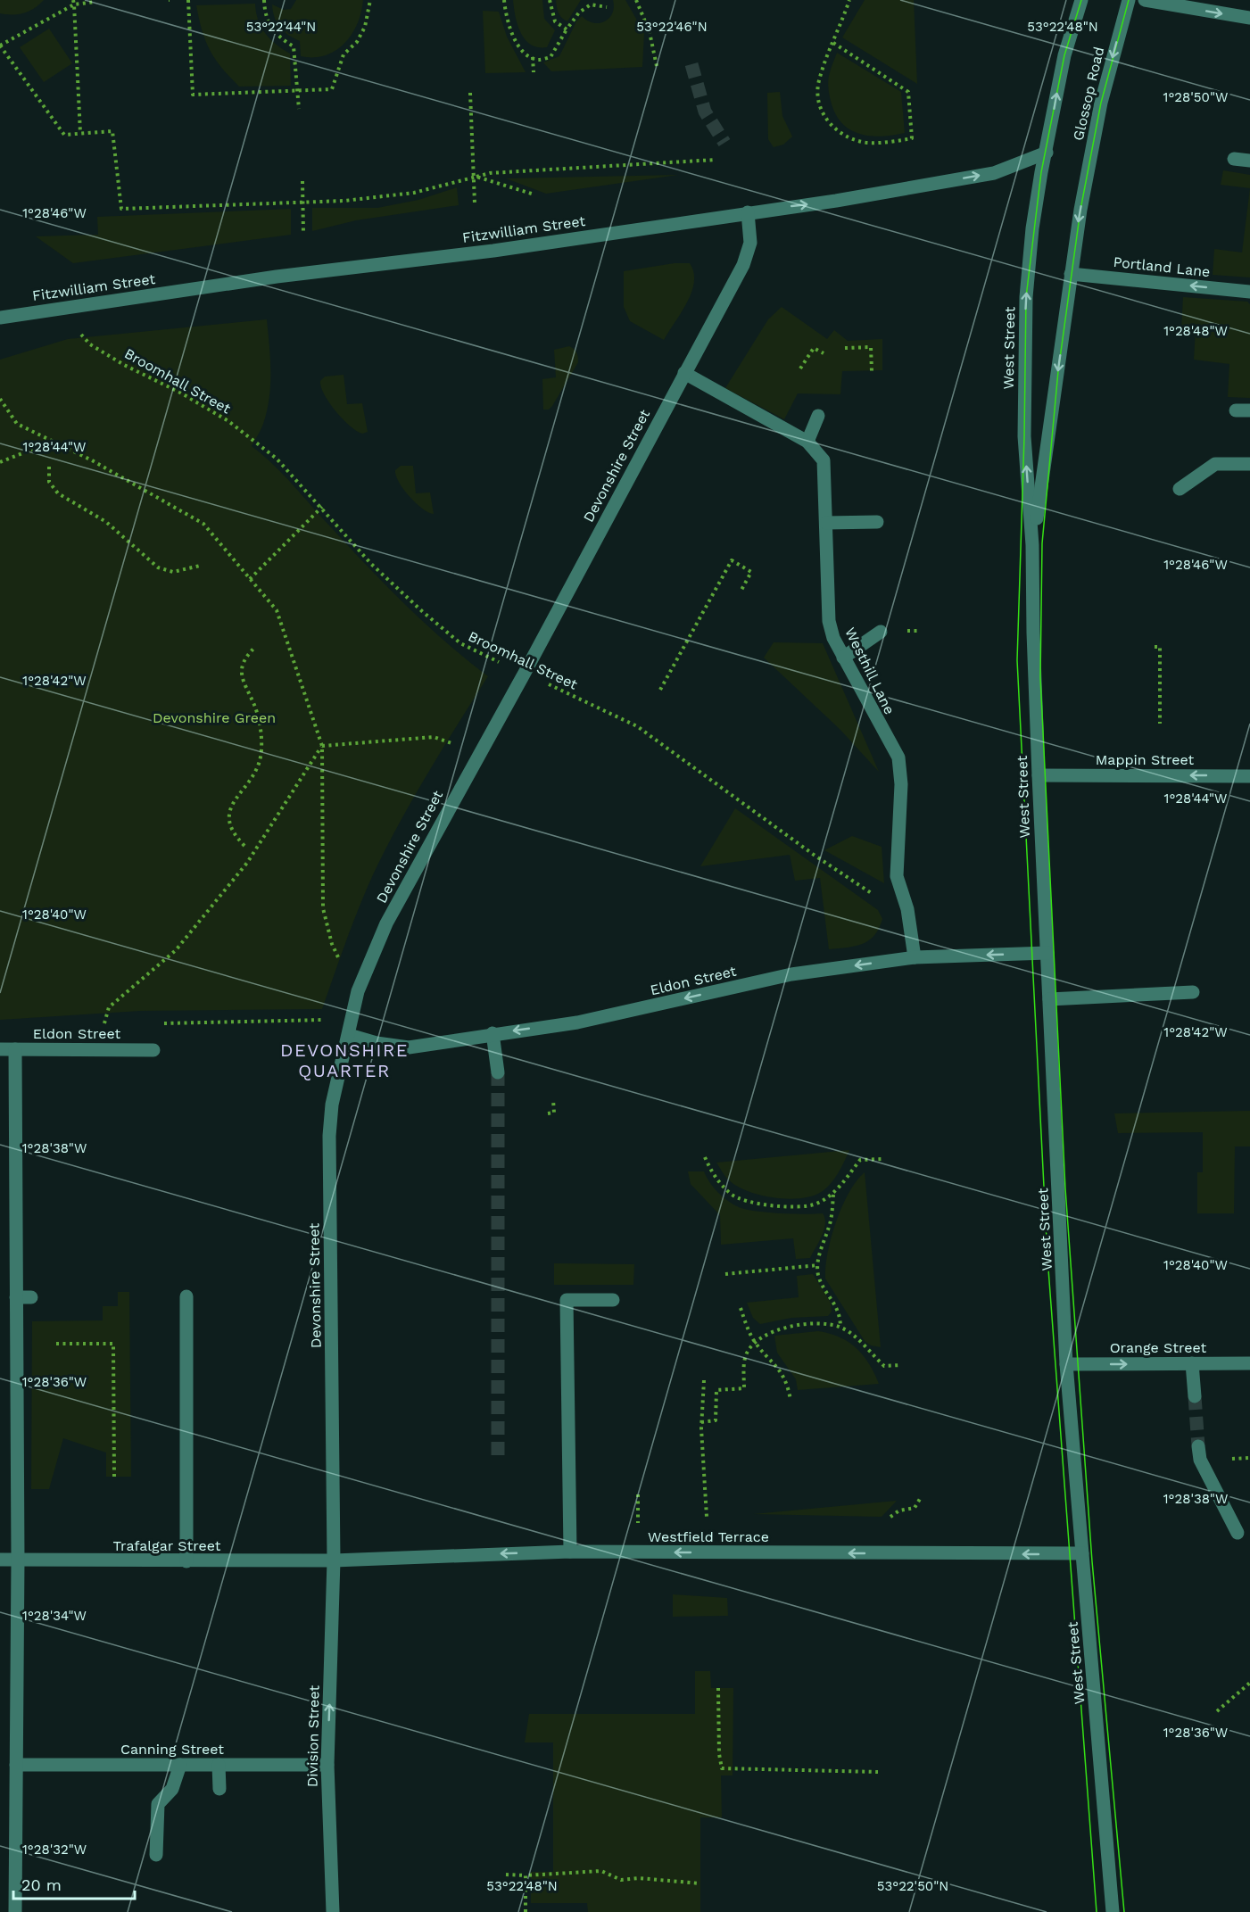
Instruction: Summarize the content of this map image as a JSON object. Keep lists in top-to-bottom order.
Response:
{
  "streets": {
    "street": [
      "Glossop Road",
      "Fitzwilliam Street",
      "Portland Lane",
      "West Street",
      "Devonshire Street",
      "Westhill Lane",
      "Mappin Street",
      "Eldon Street",
      "Orange Street",
      "Westfield Terrace",
      "Trafalgar Street",
      "Division Street",
      "Canning Street"
    ],
    "path": ["Broomhall Street"]
  },
  "crossings": [
    ["Glossop Road", "Fitzwilliam Street"],
    ["Glossop Road", "West Street"],
    ["Fitzwilliam Street", "West Street"],
    ["Fitzwilliam Street", "Broomhall Street"],
    ["Fitzwilliam Street", "Devonshire Street"],
    ["Portland Lane", "West Street"],
    ["West Street", "Mappin Street"],
    ["West Street", "Eldon Street"],
    ["West Street", "Orange Street"],
    ["West Street", "Westfield Terrace"],
    ["Broomhall Street", "Devonshire Street"],
    ["Broomhall Street", "Westhill Lane"],
    ["Devonshire Street", "Westhill Lane"],
    ["Devonshire Street", "Eldon Street"],
    ["Devonshire Street", "Westfield Terrace"],
    ["Devonshire Street", "Trafalgar Street"],
    ["Devonshire Street", "Division Street"],
    ["Westhill Lane", "Eldon Street"],
    ["Westfield Terrace", "Trafalgar Street"],
    ["Westfield Terrace", "Division Street"],
    ["Trafalgar Street", "Division Street"],
    ["Division Street", "Canning Street"]
  ],
  "one_way": [
    "Portland Lane",
    "Mappin Street",
    "Eldon Street",
    "Orange Street",
    "Westfield Terrace",
    "Division Street"
  ],
  "districts": ["DEVONSHIRE QUARTER"],
  "parks": ["Devonshire Green"],
  "scale_bar": "20 m",
  "coordinates": [
    "53°22'44\"N",
    "53°22'46\"N",
    "53°22'48\"N",
    "1°28'50\"W",
    "1°28'46\"W",
    "1°28'48\"W",
    "1°28'44\"W",
    "1°28'42\"W",
    "1°28'40\"W",
    "1°28'38\"W",
    "1°28'36\"W",
    "1°28'34\"W",
    "1°28'32\"W",
    "53°22'50\"N"
  ]
}
